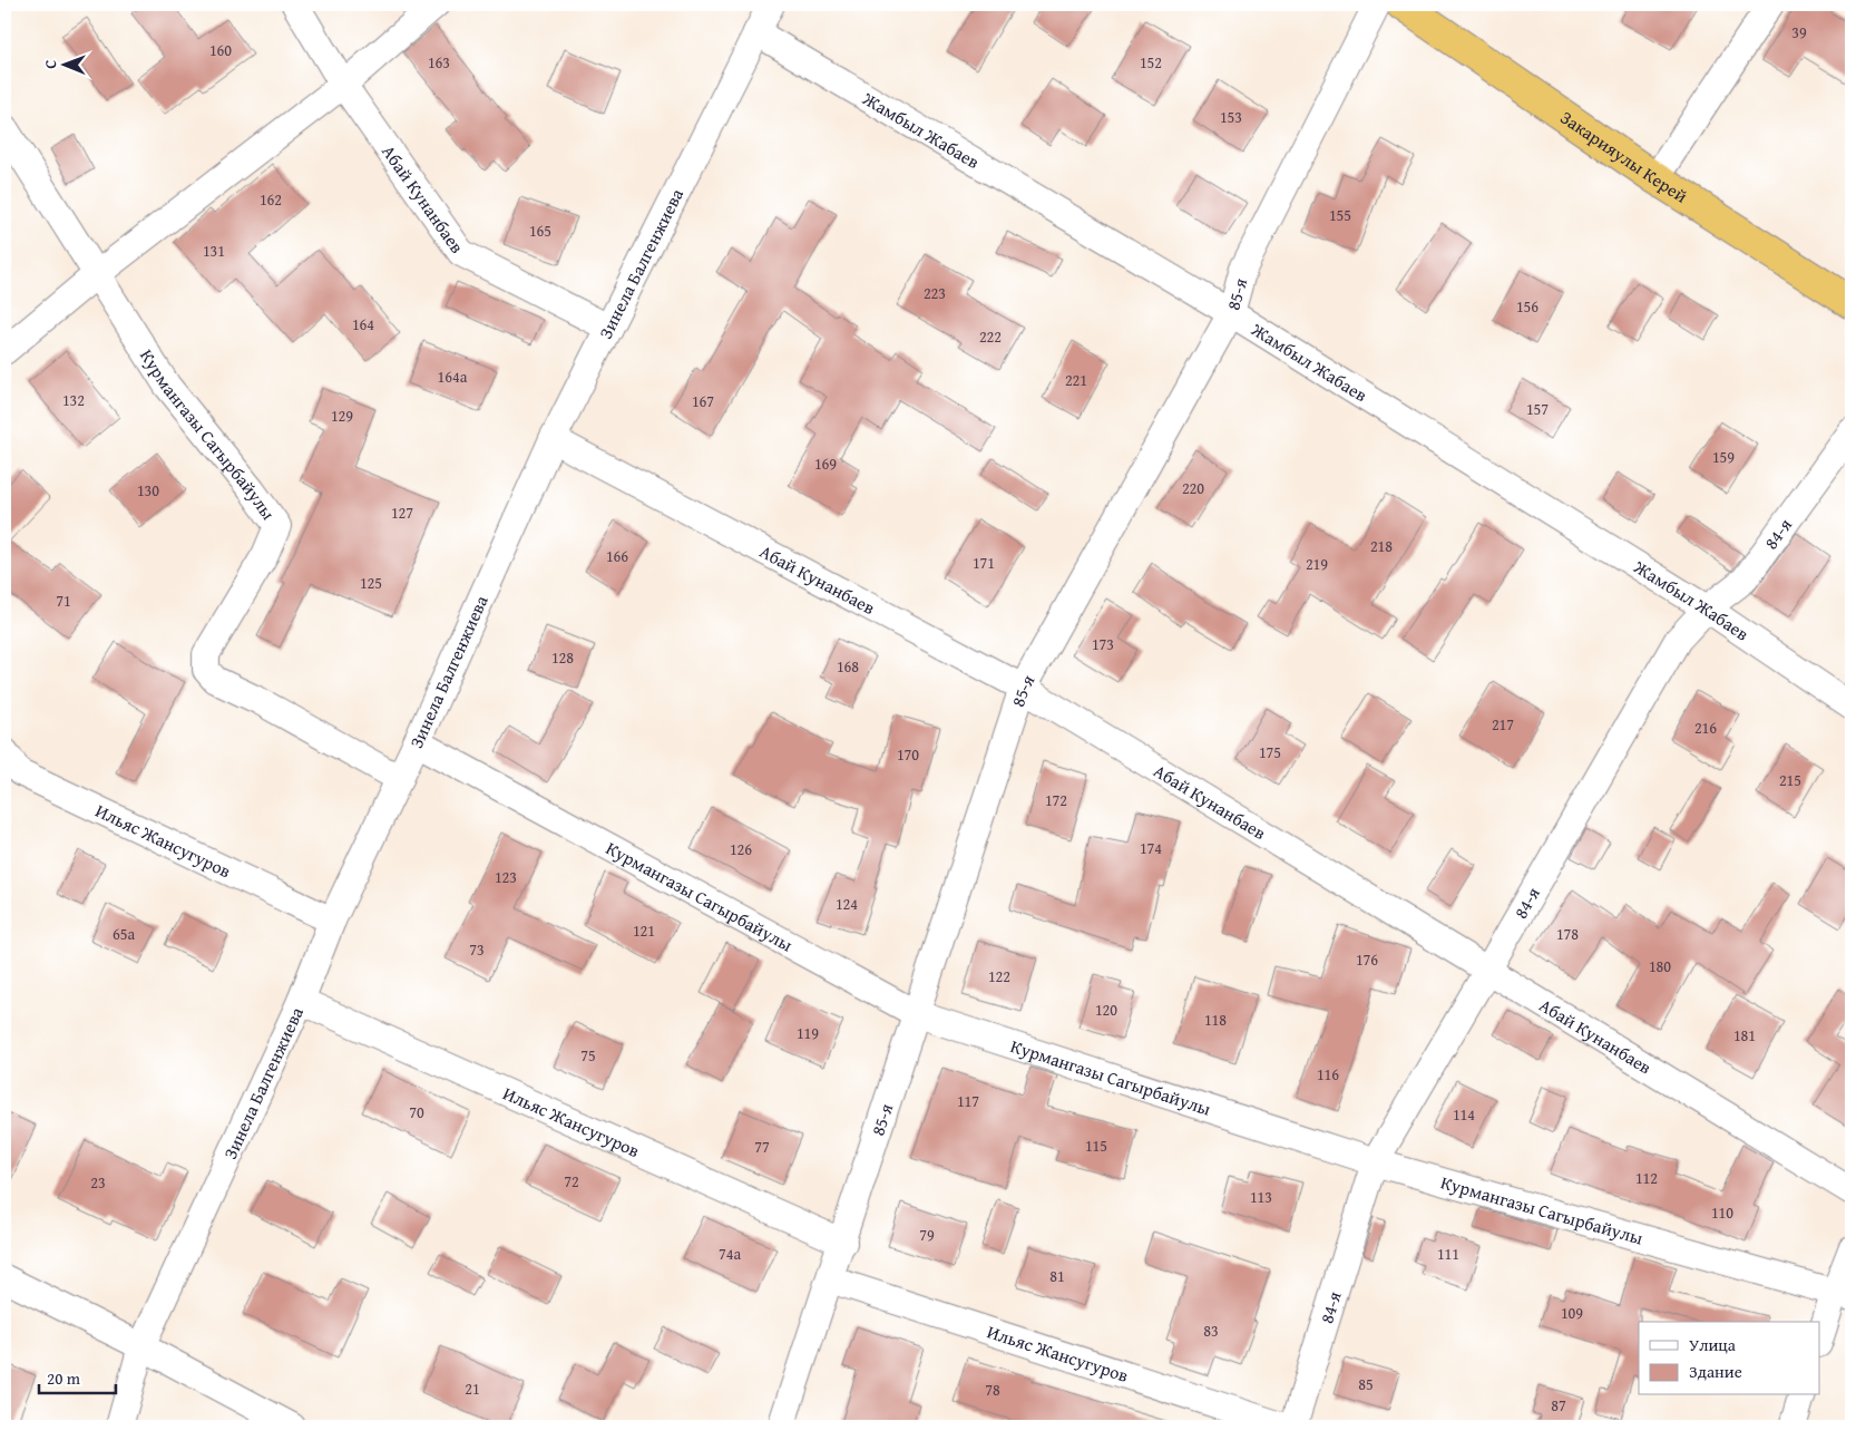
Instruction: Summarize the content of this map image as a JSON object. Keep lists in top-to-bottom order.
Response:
{
  "streets": {
    "highway": ["Закарияулы Керей"],
    "street": [
      "Жамбыл Жабаев",
      "Абай Кунанбаев",
      "Зинела Балгенжиева",
      "85-я",
      "Курмангазы Сагырбайулы",
      "84-я",
      "Ильяс Жансугуров"
    ]
  },
  "crossings": [
    ["Жамбыл Жабаев", "Зинела Балгенжиева"],
    ["Жамбыл Жабаев", "85-я"],
    ["Жамбыл Жабаев", "84-я"],
    ["Абай Кунанбаев", "Зинела Балгенжиева"],
    ["Абай Кунанбаев", "85-я"],
    ["Абай Кунанбаев", "84-я"],
    ["Зинела Балгенжиева", "Курмангазы Сагырбайулы"],
    ["Зинела Балгенжиева", "Ильяс Жансугуров"],
    ["85-я", "Курмангазы Сагырбайулы"],
    ["85-я", "Ильяс Жансугуров"],
    ["Курмангазы Сагырбайулы", "84-я"]
  ],
  "house_numbers": [
    "39",
    "160",
    "163",
    "152",
    "153",
    "162",
    "155",
    "165",
    "131",
    "223",
    "156",
    "164",
    "222",
    "164а",
    "221",
    "132",
    "167",
    "157",
    "129",
    "159",
    "169",
    "220",
    "130",
    "127",
    "218",
    "166",
    "171",
    "219",
    "125",
    "71",
    "173",
    "128",
    "168",
    "217",
    "216",
    "175",
    "170",
    "215",
    "172",
    "174",
    "126",
    "123",
    "124",
    "121",
    "65а",
    "178",
    "73",
    "176",
    "180",
    "122",
    "120",
    "118",
    "119",
    "181",
    "75",
    "116",
    "117",
    "70",
    "114",
    "115",
    "77",
    "112",
    "72",
    "23",
    "113",
    "110",
    "79",
    "74а",
    "111",
    "81",
    "109",
    "83",
    "85",
    "21",
    "78",
    "87"
  ],
  "legend": ["Улица", "Здание"],
  "scale_bar": "20 m",
  "north": "left"
}
